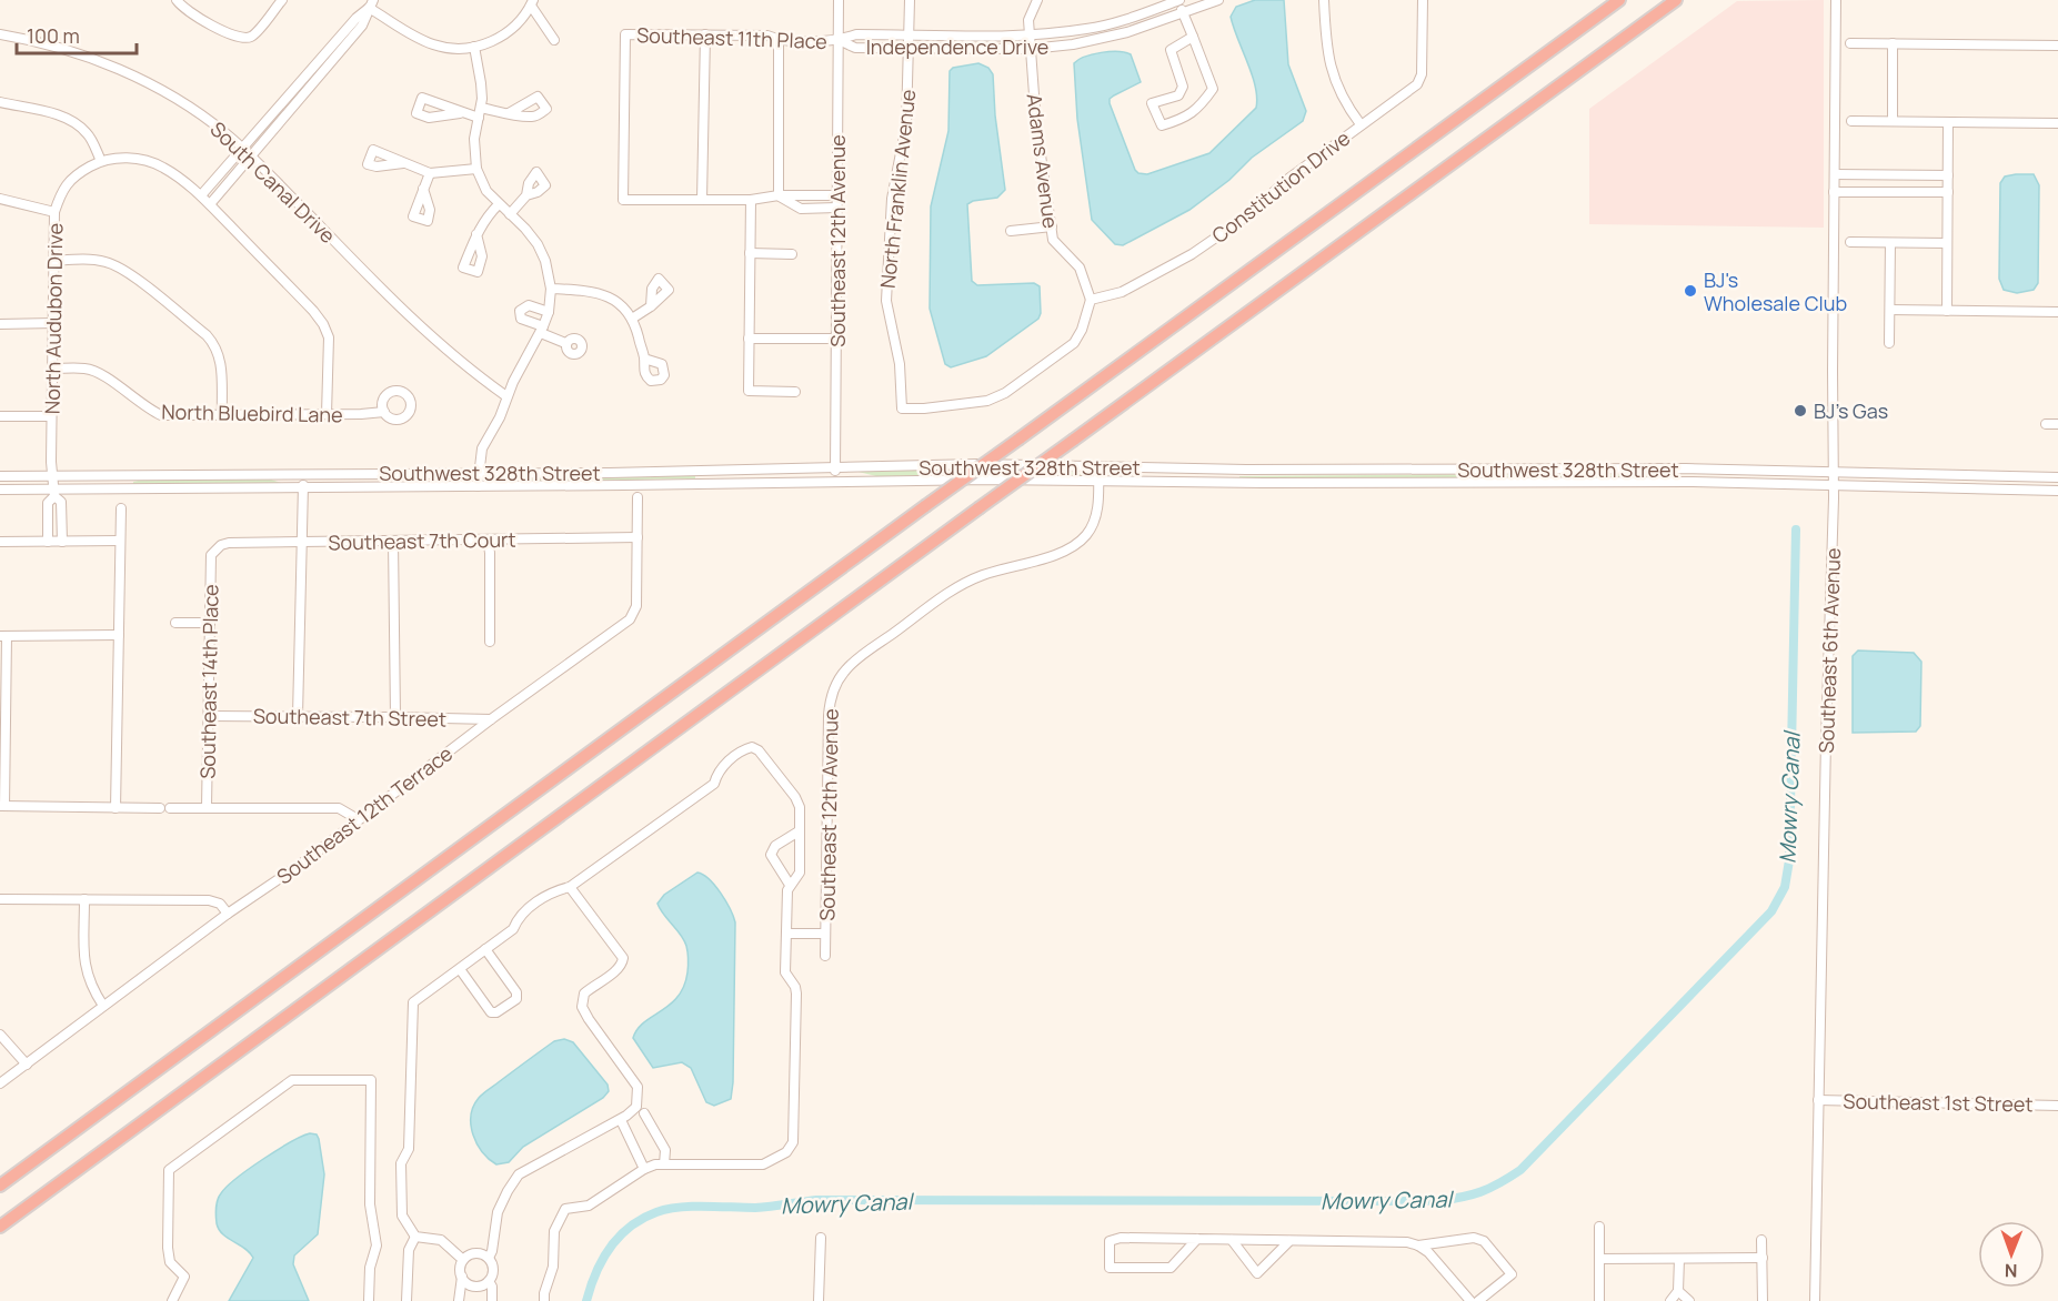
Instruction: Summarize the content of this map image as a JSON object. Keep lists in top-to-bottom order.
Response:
{
  "streets": {
    "street": [
      "Southeast 11th Place",
      "Independence Drive",
      "Adams Avenue",
      "South Canal Drive",
      "Constitution Drive",
      "North Franklin Avenue",
      "Southeast 12th Avenue",
      "North Audubon Drive",
      "North Bluebird Lane",
      "Southwest 328th Street",
      "Southeast 7th Court",
      "Southeast 6th Avenue",
      "Southeast 14th Place",
      "Southeast 7th Street",
      "Southeast 12th Terrace",
      "Southeast 1st Street"
    ]
  },
  "crossings": [
    ["Southeast 11th Place", "Independence Drive"],
    ["Southeast 11th Place", "Southeast 12th Avenue"],
    ["Independence Drive", "Adams Avenue"],
    ["Independence Drive", "North Franklin Avenue"],
    ["Independence Drive", "Southeast 12th Avenue"],
    ["Adams Avenue", "Constitution Drive"],
    ["Adams Avenue", "North Franklin Avenue"],
    ["Constitution Drive", "North Franklin Avenue"],
    ["Southeast 12th Avenue", "Southwest 328th Street"],
    ["North Audubon Drive", "North Bluebird Lane"],
    ["North Audubon Drive", "Southwest 328th Street"],
    ["Southwest 328th Street", "Southeast 6th Avenue"],
    ["Southeast 7th Court", "Southeast 14th Place"],
    ["Southeast 7th Court", "Southeast 12th Terrace"],
    ["Southeast 6th Avenue", "Southeast 1st Street"],
    ["Southeast 14th Place", "Southeast 7th Street"],
    ["Southeast 7th Street", "Southeast 12th Terrace"]
  ],
  "water": ["Mowry Canal"],
  "places": ["BJ's Wholesale Club", "BJ's Gas"],
  "scale_bar": "100 m",
  "north": "bottom"
}
